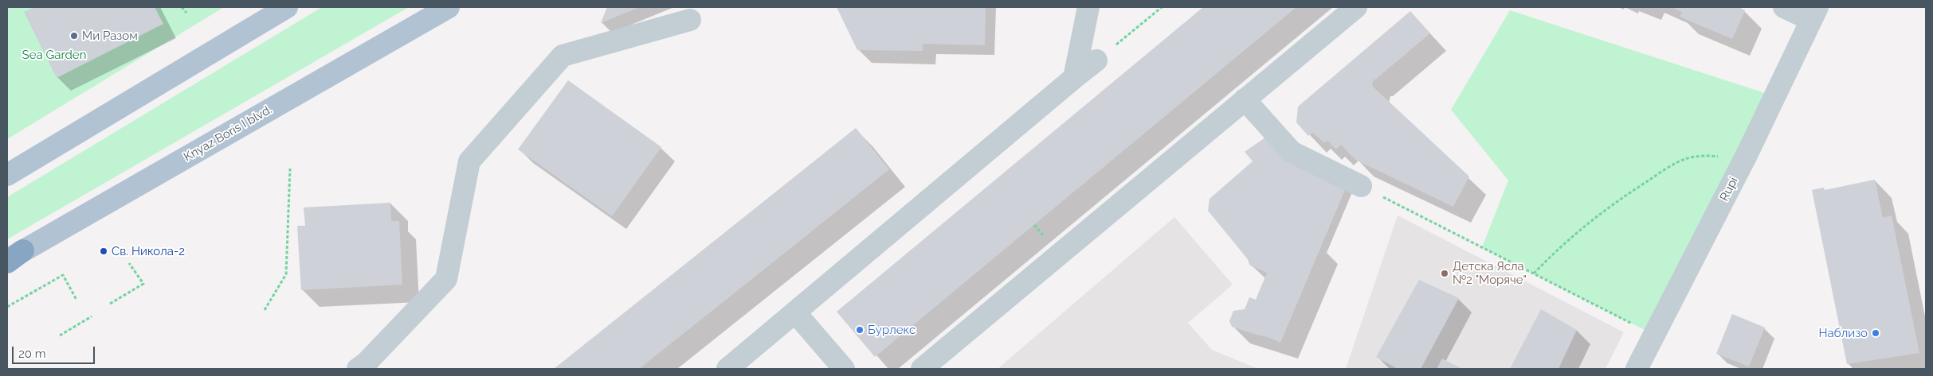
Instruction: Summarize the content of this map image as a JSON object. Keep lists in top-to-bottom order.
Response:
{
  "streets": {
    "main road": ["Knyaz Boris I blvd."],
    "street": ["Rupi"]
  },
  "parks": ["Sea Garden"],
  "places": [
    "Ми Разом",
    "Св. Никола-2",
    "Детска Ясла №2 \"Моряче\"",
    "Бурлекс",
    "Наблизо"
  ],
  "scale_bar": "20 m"
}
